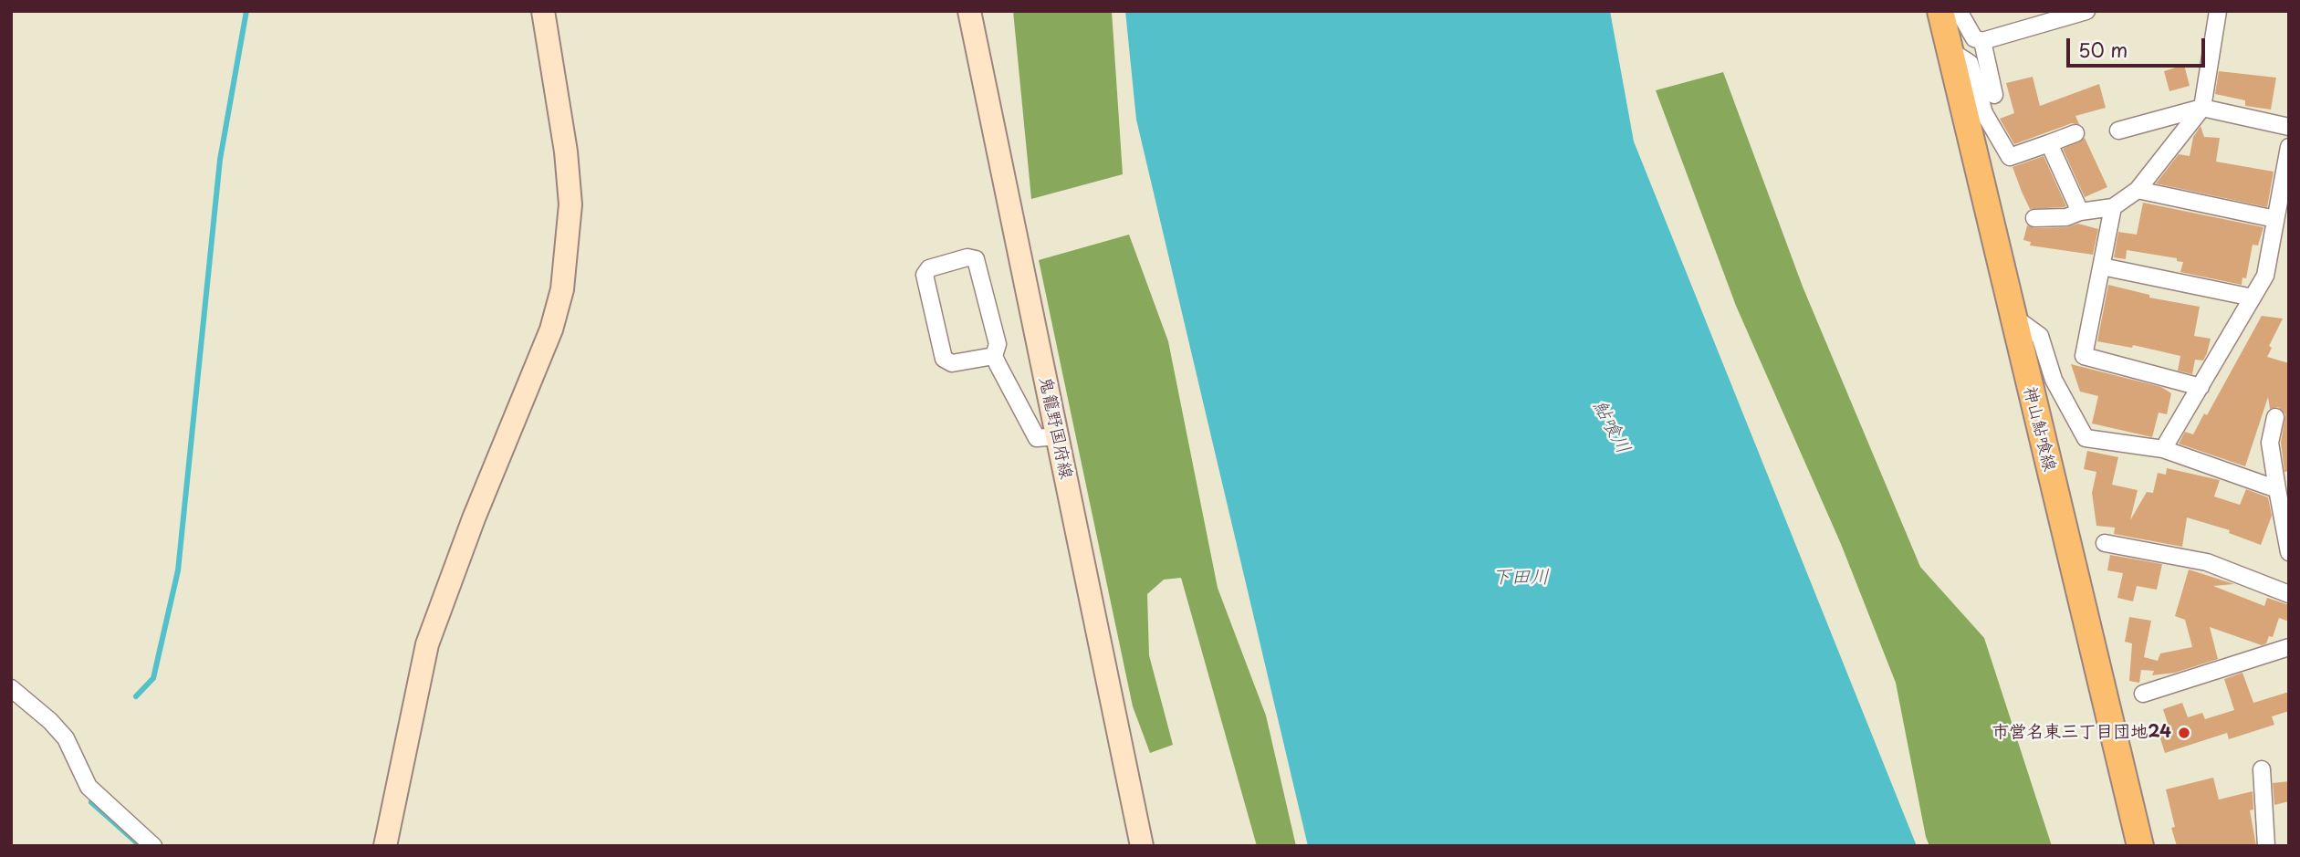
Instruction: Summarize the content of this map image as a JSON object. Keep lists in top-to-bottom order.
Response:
{
  "streets": {
    "main road": ["神山鮎喰線"],
    "street": ["鬼籠野国府線"]
  },
  "water": ["鮎喰川", "下田川"],
  "places": ["市営名東三丁目団地24"],
  "scale_bar": "50 m"
}
